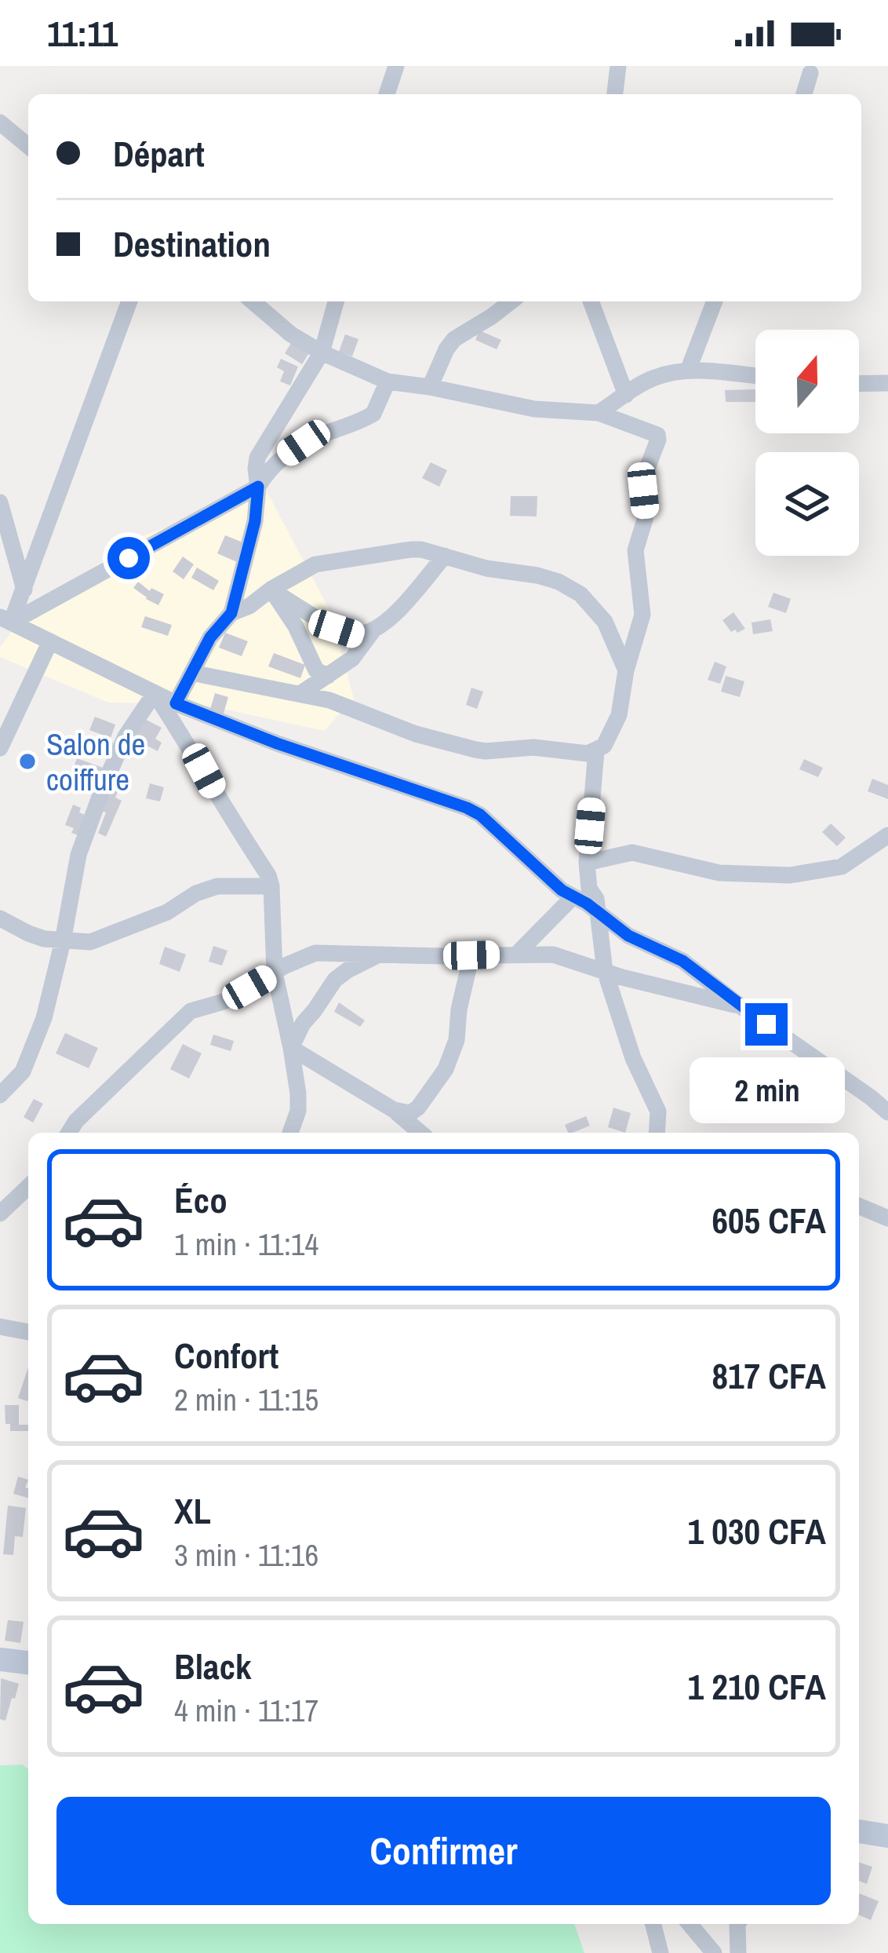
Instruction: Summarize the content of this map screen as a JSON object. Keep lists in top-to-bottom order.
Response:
{
  "places": ["Salon de coiffure"],
  "north": "top",
  "page": {
    "status": "11:11",
    "banner": ["Départ", "Destination"],
    "bubble": "2 min",
    "list": [
      {
        "name": "Éco",
        "note": "1 min · 11:14",
        "value": "605 CFA"
      },
      {
        "name": "Confort",
        "note": "2 min · 11:15",
        "value": "817 CFA"
      },
      {
        "name": "XL",
        "note": "3 min · 11:16",
        "value": "1 030 CFA"
      },
      {
        "name": "Black",
        "note": "4 min · 11:17",
        "value": "1 210 CFA"
      }
    ],
    "buttons": "Confirmer"
  }
}
